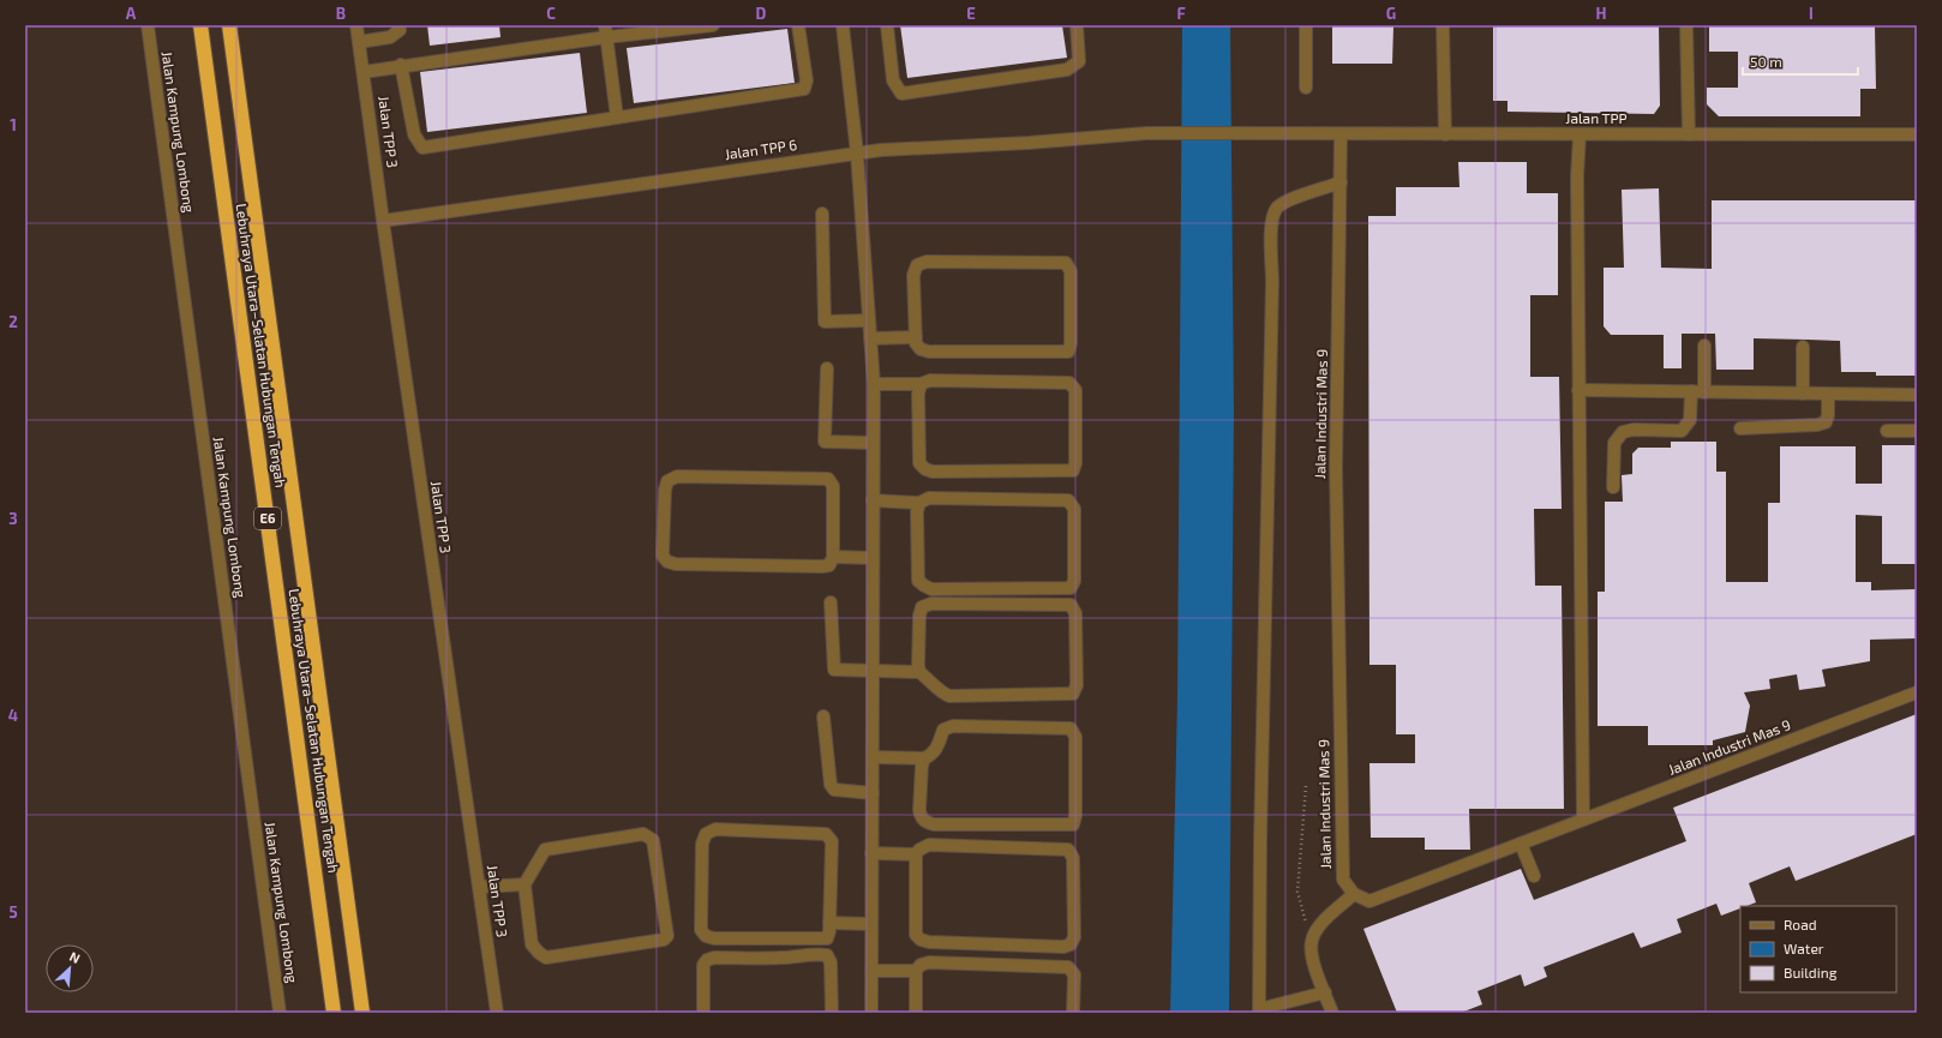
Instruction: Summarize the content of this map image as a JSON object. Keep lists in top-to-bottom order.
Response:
{
  "streets": {
    "highway": ["Lebuhraya Utara–Selatan Hubungan Tengah", "E6"],
    "street": [
      "Jalan TPP",
      "Jalan Kampung Lombong",
      "Jalan TPP 3",
      "Jalan TPP 6",
      "Jalan Industri Mas 9"
    ]
  },
  "crossings": [
    ["Jalan TPP", "Jalan TPP 6"],
    ["Jalan TPP", "Jalan Industri Mas 9"],
    ["Jalan TPP 3", "Jalan TPP 6"]
  ],
  "legend": ["Road", "Water", "Building"],
  "scale_bar": "50 m",
  "north": "top right",
  "grid": {
    "columns": [
      "A",
      "B",
      "C",
      "D",
      "E",
      "F",
      "G",
      "H",
      "I"
    ],
    "rows": [
      "1",
      "2",
      "3",
      "4",
      "5"
    ]
  }
}
